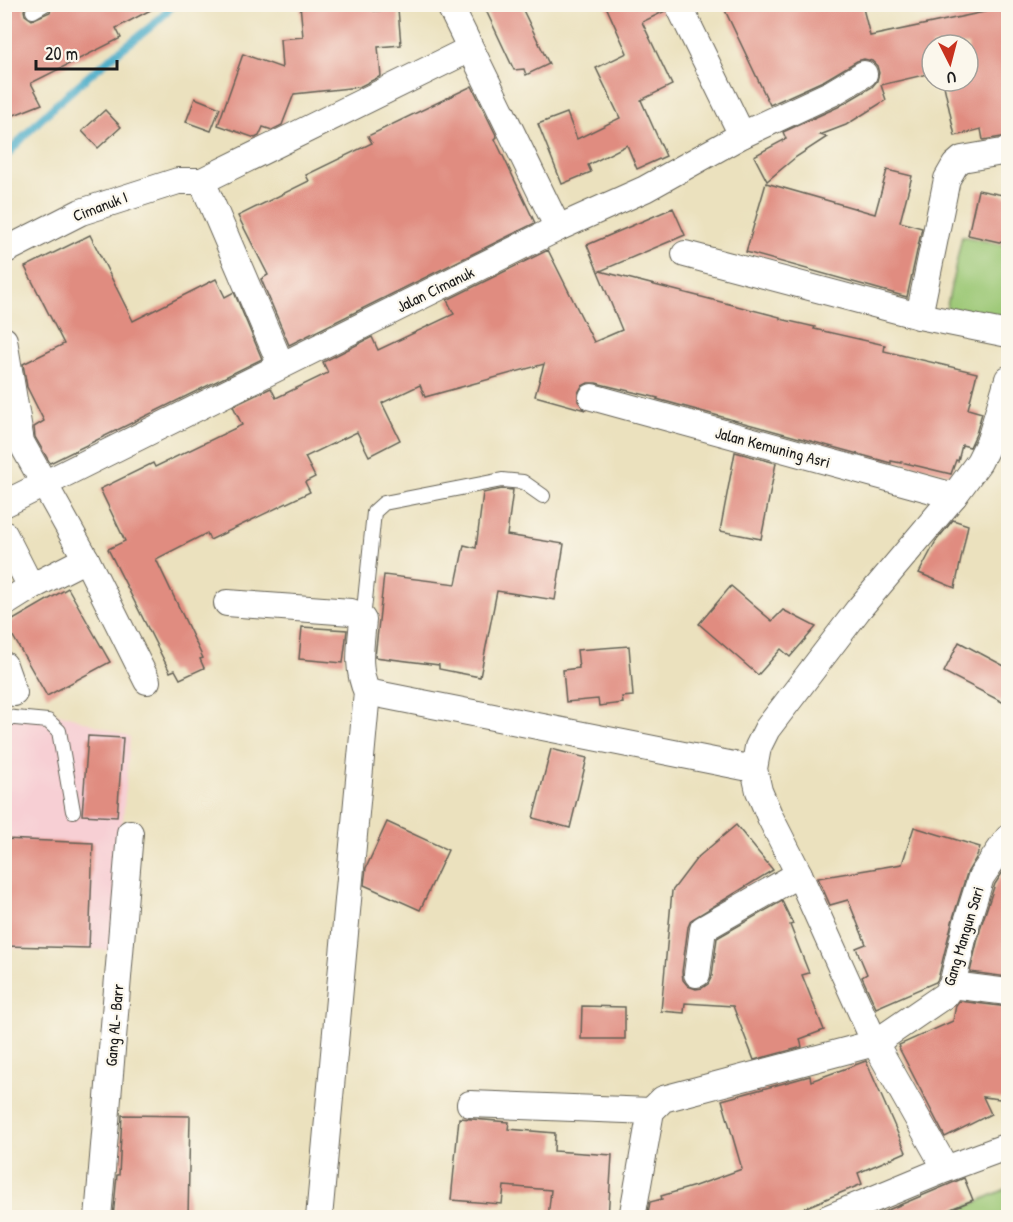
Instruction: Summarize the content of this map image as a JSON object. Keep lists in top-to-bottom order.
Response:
{
  "streets": {
    "street": [
      "Cimanuk I",
      "Jalan Cimanuk",
      "Jalan Kemuning Asri",
      "Gang Mangun Sari",
      "Gang AL- Barr"
    ]
  },
  "scale_bar": "20 m",
  "north": "bottom"
}
